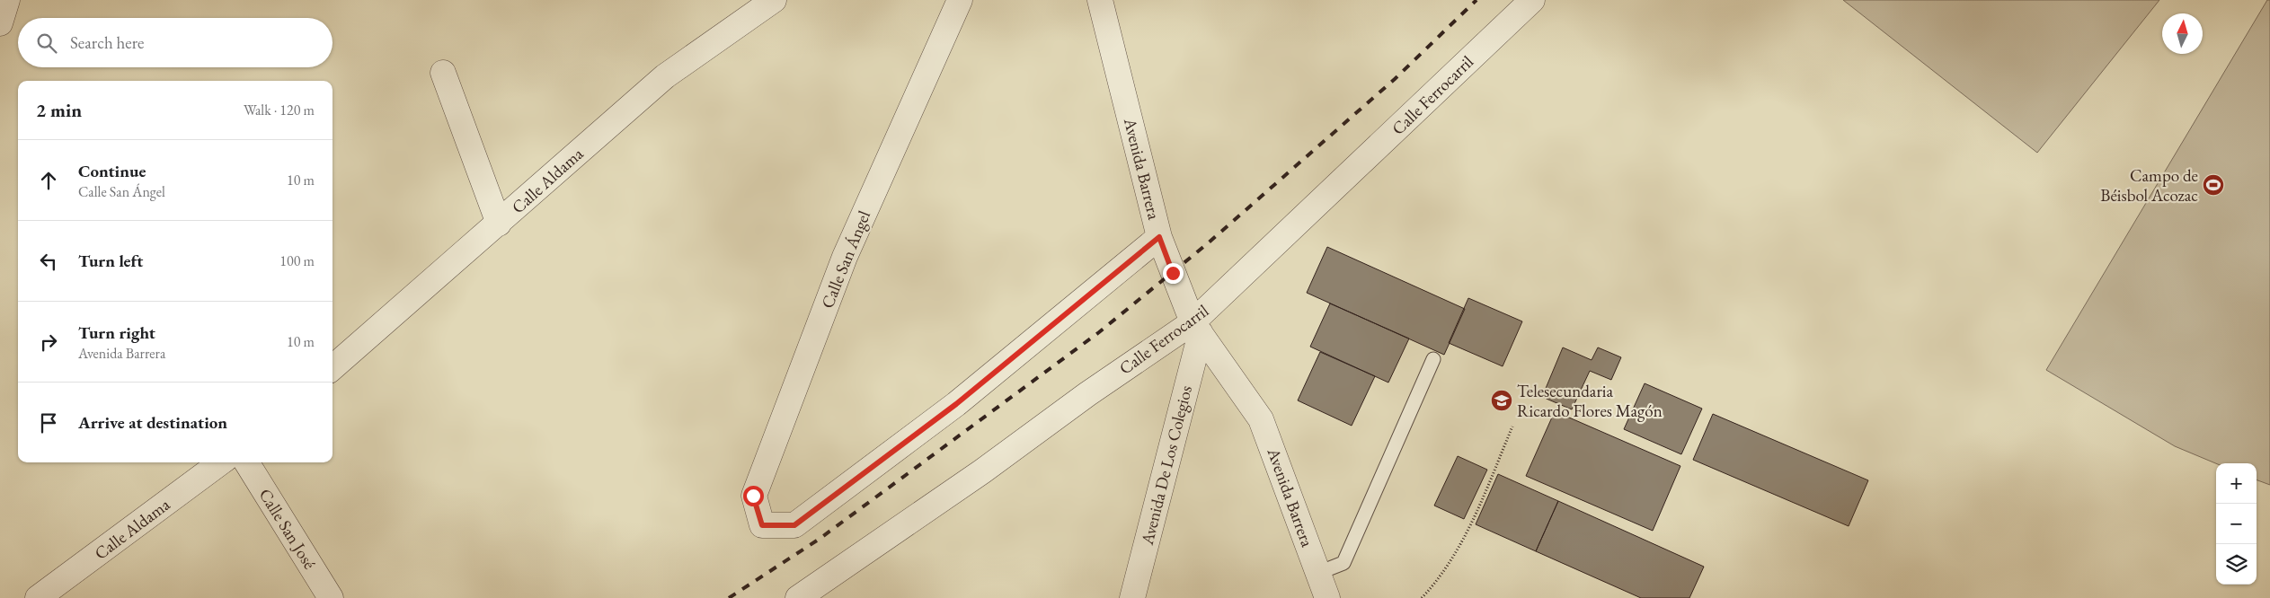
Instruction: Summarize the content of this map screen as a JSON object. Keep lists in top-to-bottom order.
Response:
{
  "streets": {
    "street": [
      "Calle Ferrocarril",
      "Avenida Barrera",
      "Calle Aldama",
      "Calle San Ángel",
      "Avenida De Los Colegios",
      "Calle San José"
    ]
  },
  "crossings": [
    ["Calle Ferrocarril", "Avenida Barrera"],
    ["Calle Ferrocarril", "Avenida De Los Colegios"],
    ["Avenida Barrera", "Calle San Ángel"],
    ["Avenida Barrera", "Avenida De Los Colegios"]
  ],
  "places": {
    "sports": ["Campo de Béisbol Acozac"],
    "school or university": ["Telesecundaria Ricardo Flores Magón"]
  },
  "north": "top",
  "page": {
    "search": "Search here",
    "heading": ["2 min", "Walk · 120 m"],
    "list": [
      ["Continue", "Calle San Ángel", "10 m"],
      ["Turn left", "100 m"],
      ["Turn right", "Avenida Barrera", "10 m"],
      "Arrive at destination"
    ],
    "map_buttons": ["+", "−"]
  }
}
